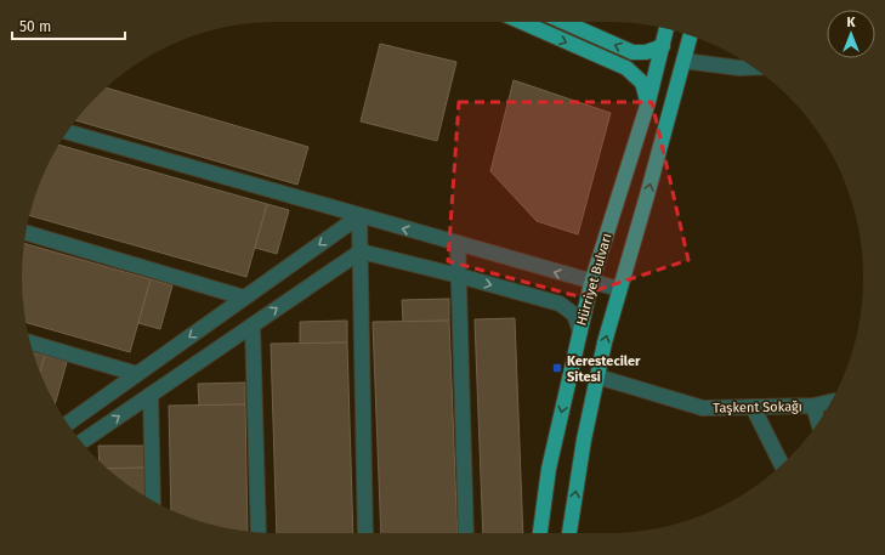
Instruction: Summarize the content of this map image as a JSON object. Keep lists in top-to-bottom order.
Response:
{
  "streets": {
    "main road": ["Hürriyet Bulvarı"],
    "street": ["Taşkent Sokağı"]
  },
  "crossings": [
    ["Hürriyet Bulvarı", "Taşkent Sokağı"]
  ],
  "places": {
    "transit": ["Keresteciler Sitesi"]
  },
  "scale_bar": "50 m",
  "north": "top"
}
